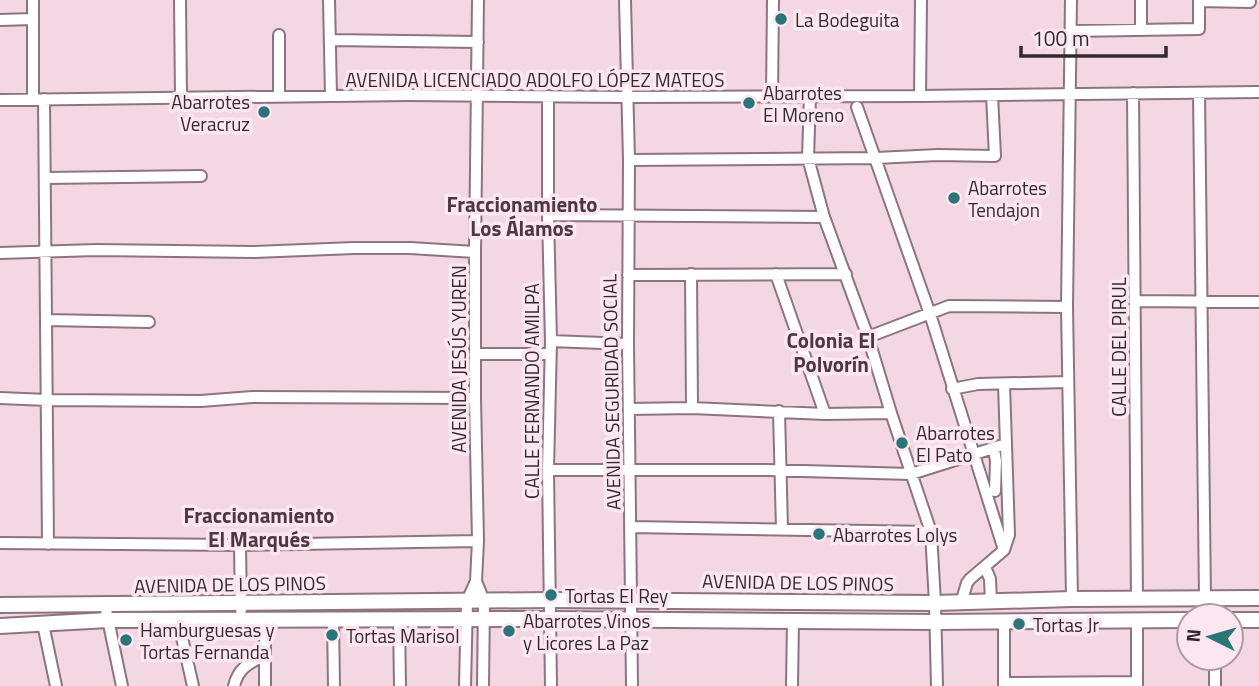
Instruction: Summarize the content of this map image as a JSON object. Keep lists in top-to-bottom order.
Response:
{
  "streets": {
    "main road": ["AVENIDA DE LOS PINOS"],
    "street": [
      "AVENIDA LICENCIADO ADOLFO LÓPEZ MATEOS",
      "CALLE DEL PIRUL",
      "AVENIDA JESÚS YUREN",
      "CALLE FERNANDO AMILPA",
      "AVENIDA SEGURIDAD SOCIAL"
    ]
  },
  "crossings": [
    ["AVENIDA LICENCIADO ADOLFO LÓPEZ MATEOS", "CALLE DEL PIRUL"],
    ["AVENIDA LICENCIADO ADOLFO LÓPEZ MATEOS", "AVENIDA JESÚS YUREN"],
    ["AVENIDA LICENCIADO ADOLFO LÓPEZ MATEOS", "CALLE FERNANDO AMILPA"],
    ["AVENIDA LICENCIADO ADOLFO LÓPEZ MATEOS", "AVENIDA SEGURIDAD SOCIAL"],
    ["CALLE DEL PIRUL", "AVENIDA DE LOS PINOS"],
    ["AVENIDA JESÚS YUREN", "AVENIDA DE LOS PINOS"],
    ["CALLE FERNANDO AMILPA", "AVENIDA DE LOS PINOS"],
    ["AVENIDA SEGURIDAD SOCIAL", "AVENIDA DE LOS PINOS"]
  ],
  "districts": ["Fraccionamiento Los Álamos", "Colonia El Polvorín", "Fraccionamiento El Marqués"],
  "places": [
    "La Bodeguita",
    "Abarrotes El Moreno",
    "Abarrotes Veracruz",
    "Abarrotes Tendajon",
    "Abarrotes El Pato",
    "Abarrotes Lolys",
    "Tortas El Rey",
    "Tortas Jr",
    "Abarrotes Vinos y Licores La Paz",
    "Tortas Marisol",
    "Hamburguesas y Tortas Fernanda"
  ],
  "scale_bar": "100 m",
  "north": "left"
}
